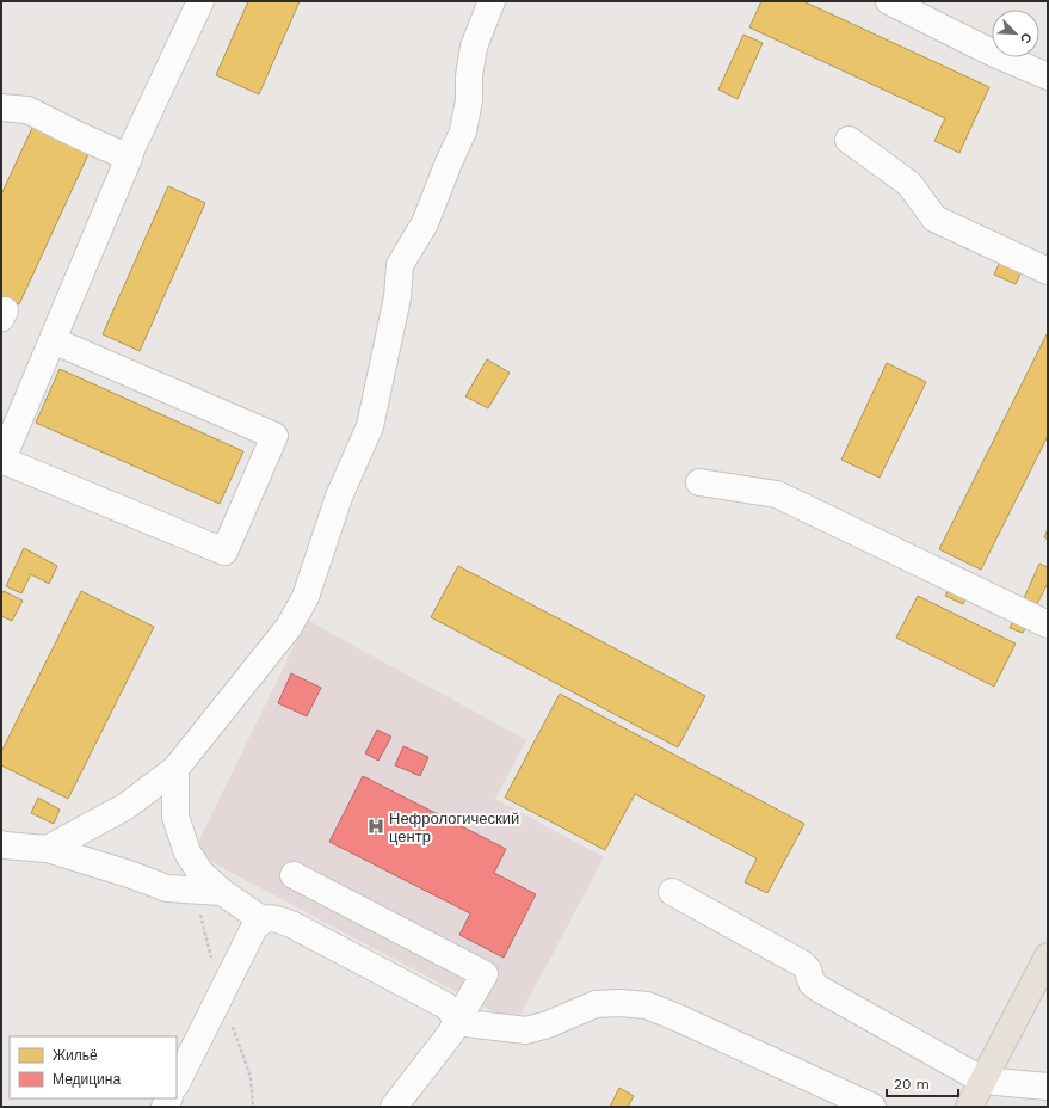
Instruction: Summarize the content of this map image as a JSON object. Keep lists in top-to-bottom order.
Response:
{
  "places": {
    "hospital": ["Нефрологический центр"]
  },
  "legend": ["Жильё", "Медицина"],
  "scale_bar": "20 m",
  "north": "bottom right"
}
